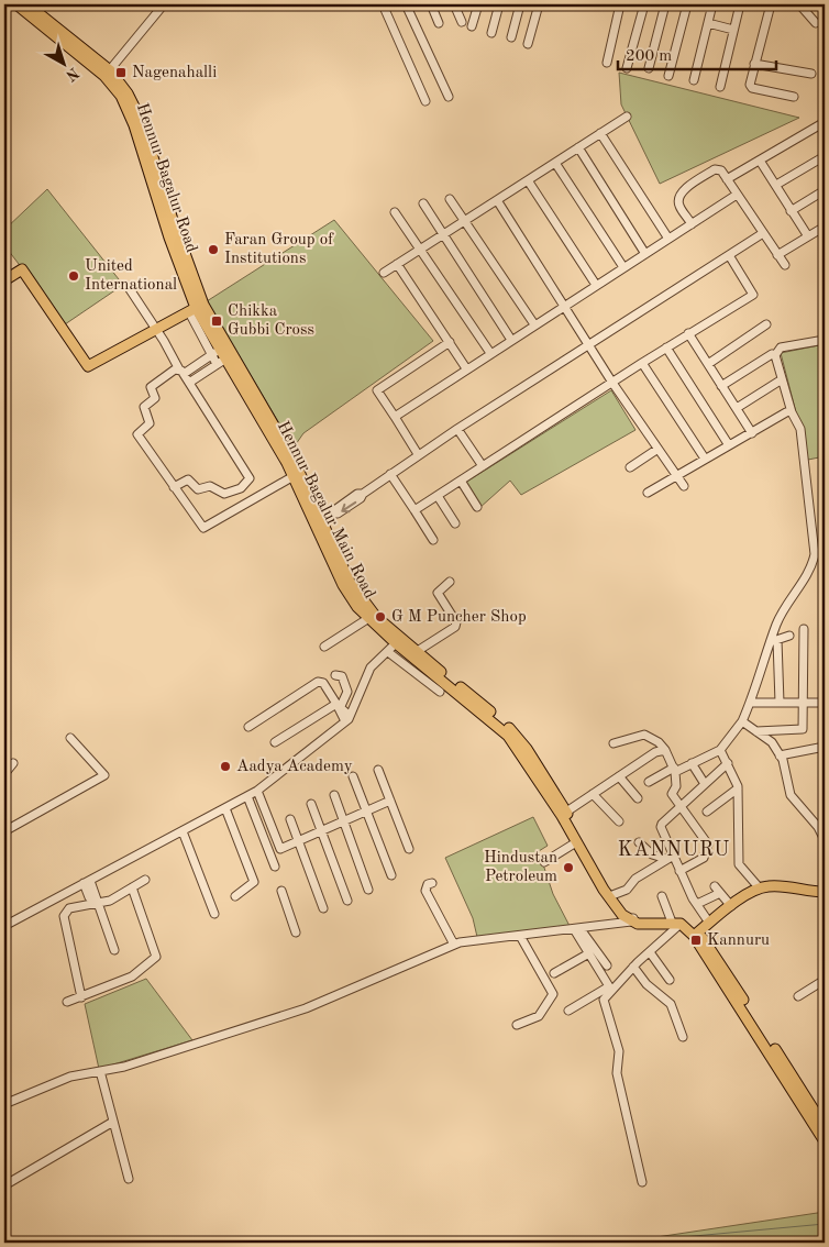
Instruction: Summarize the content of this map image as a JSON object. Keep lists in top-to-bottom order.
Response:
{
  "streets": {
    "main road": ["Hennur Bagalur Road", "Hennur Bagalur Main Road"]
  },
  "crossings": [
    ["Hennur Bagalur Road", "Hennur Bagalur Main Road"]
  ],
  "districts": ["KANNURU"],
  "places": {
    "transit": ["Nagenahalli", "Chikka Gubbi Cross", "Kannuru"],
    "other": [
      "Faran Group of Institutions",
      "United International",
      "G M Puncher Shop",
      "Aadya Academy",
      "Hindustan Petroleum"
    ]
  },
  "scale_bar": "200 m",
  "north": "bottom right"
}
